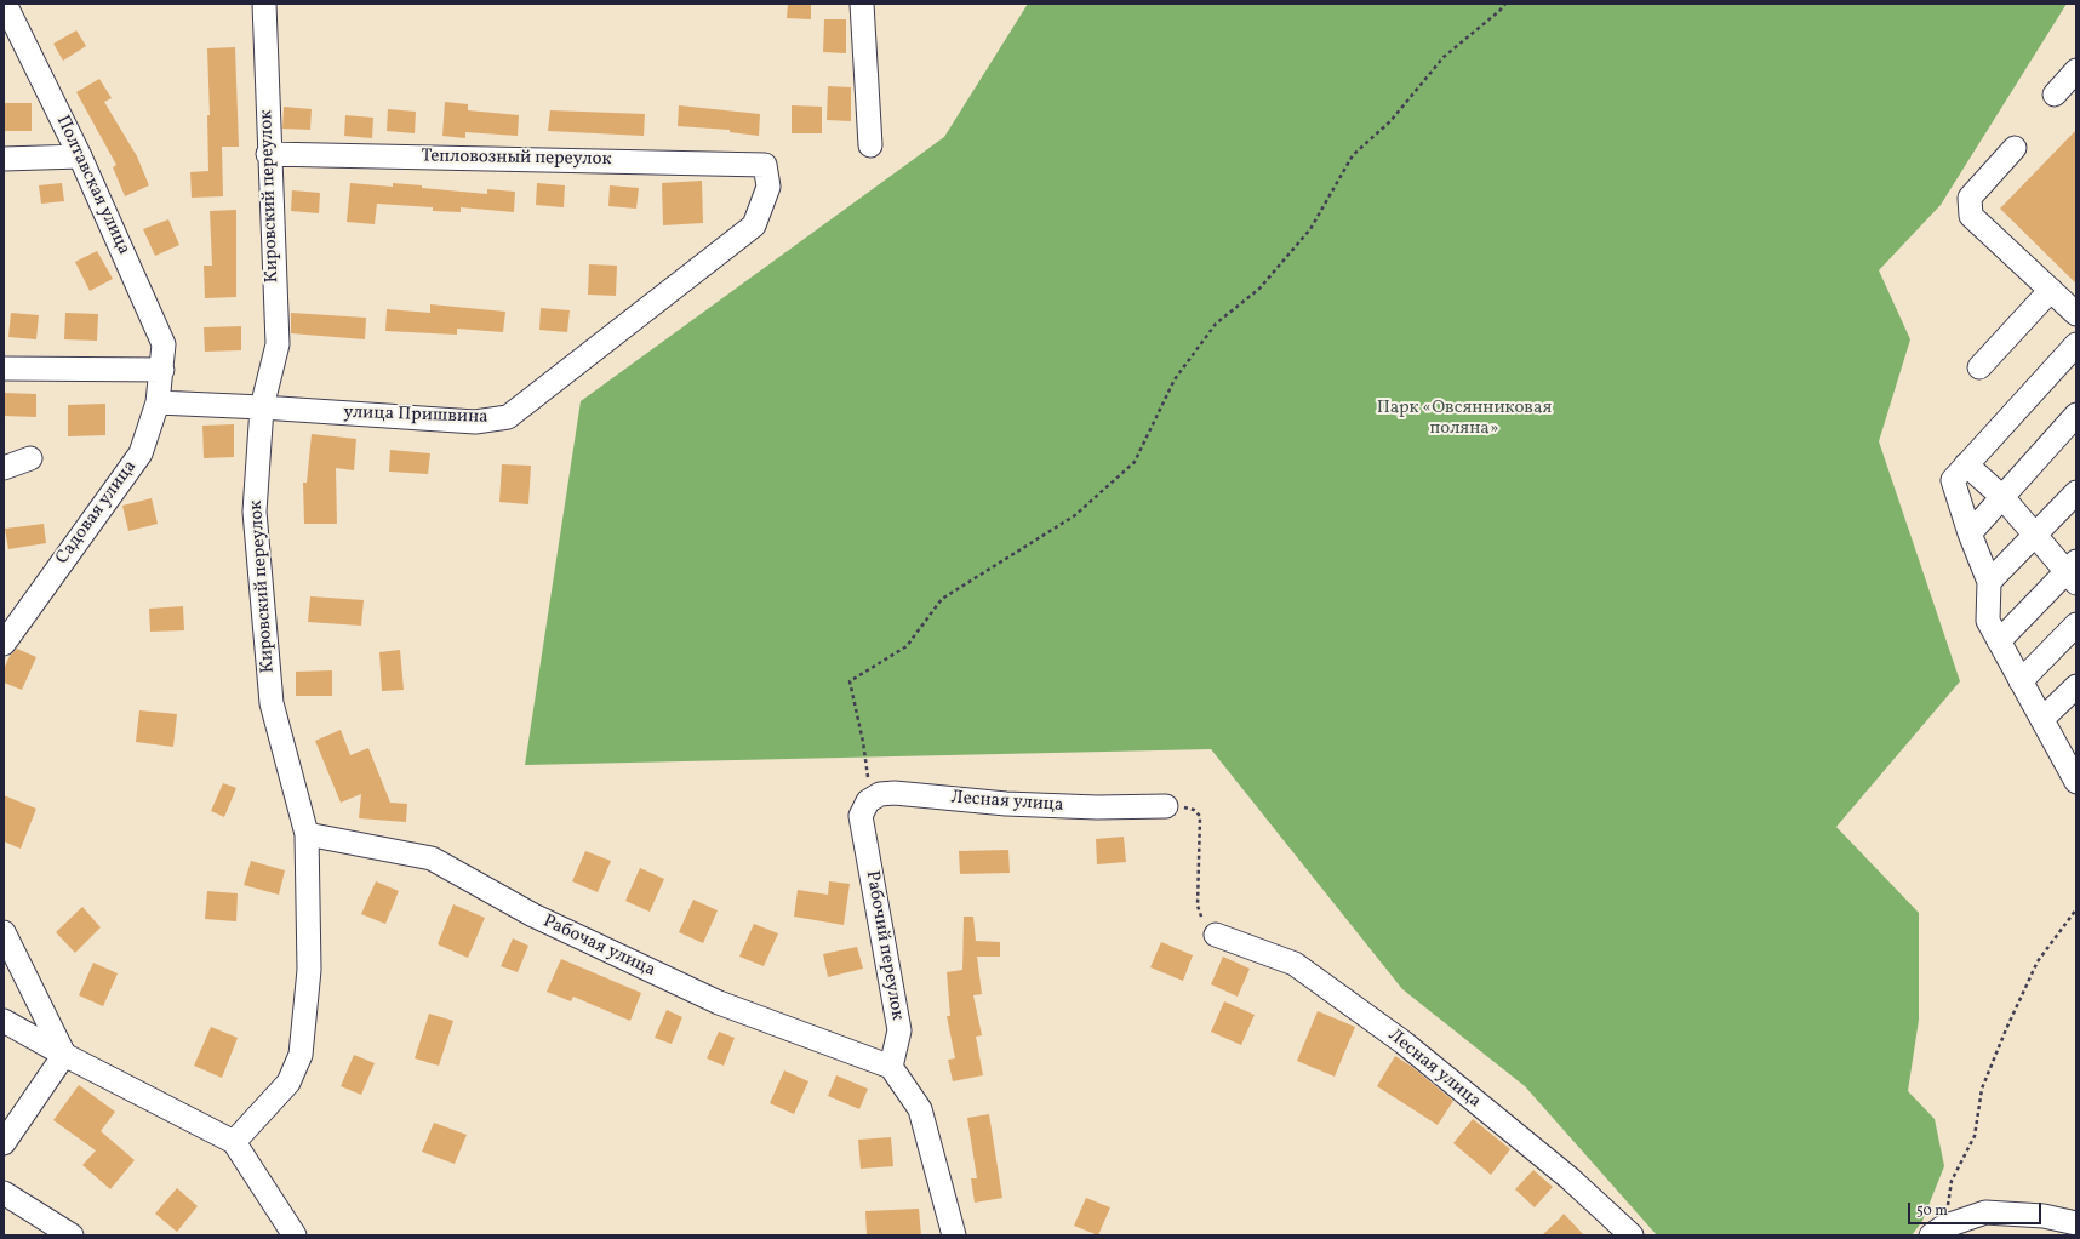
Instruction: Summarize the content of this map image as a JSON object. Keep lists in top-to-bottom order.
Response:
{
  "streets": {
    "street": [
      "Тепловозный переулок",
      "Полтавская улица",
      "Кировский переулок",
      "улица Пришвина",
      "Садовая улица",
      "Лесная улица",
      "Рабочий переулок",
      "Рабочая улица"
    ]
  },
  "crossings": [
    ["Тепловозный переулок", "Кировский переулок"],
    ["Тепловозный переулок", "улица Пришвина"],
    ["Полтавская улица", "Садовая улица"],
    ["Кировский переулок", "улица Пришвина"],
    ["Кировский переулок", "Рабочая улица"],
    ["улица Пришвина", "Садовая улица"],
    ["Лесная улица", "Рабочий переулок"],
    ["Рабочий переулок", "Рабочая улица"]
  ],
  "parks": ["Парк «Овсянниковая поляна»"],
  "scale_bar": "50 m"
}
